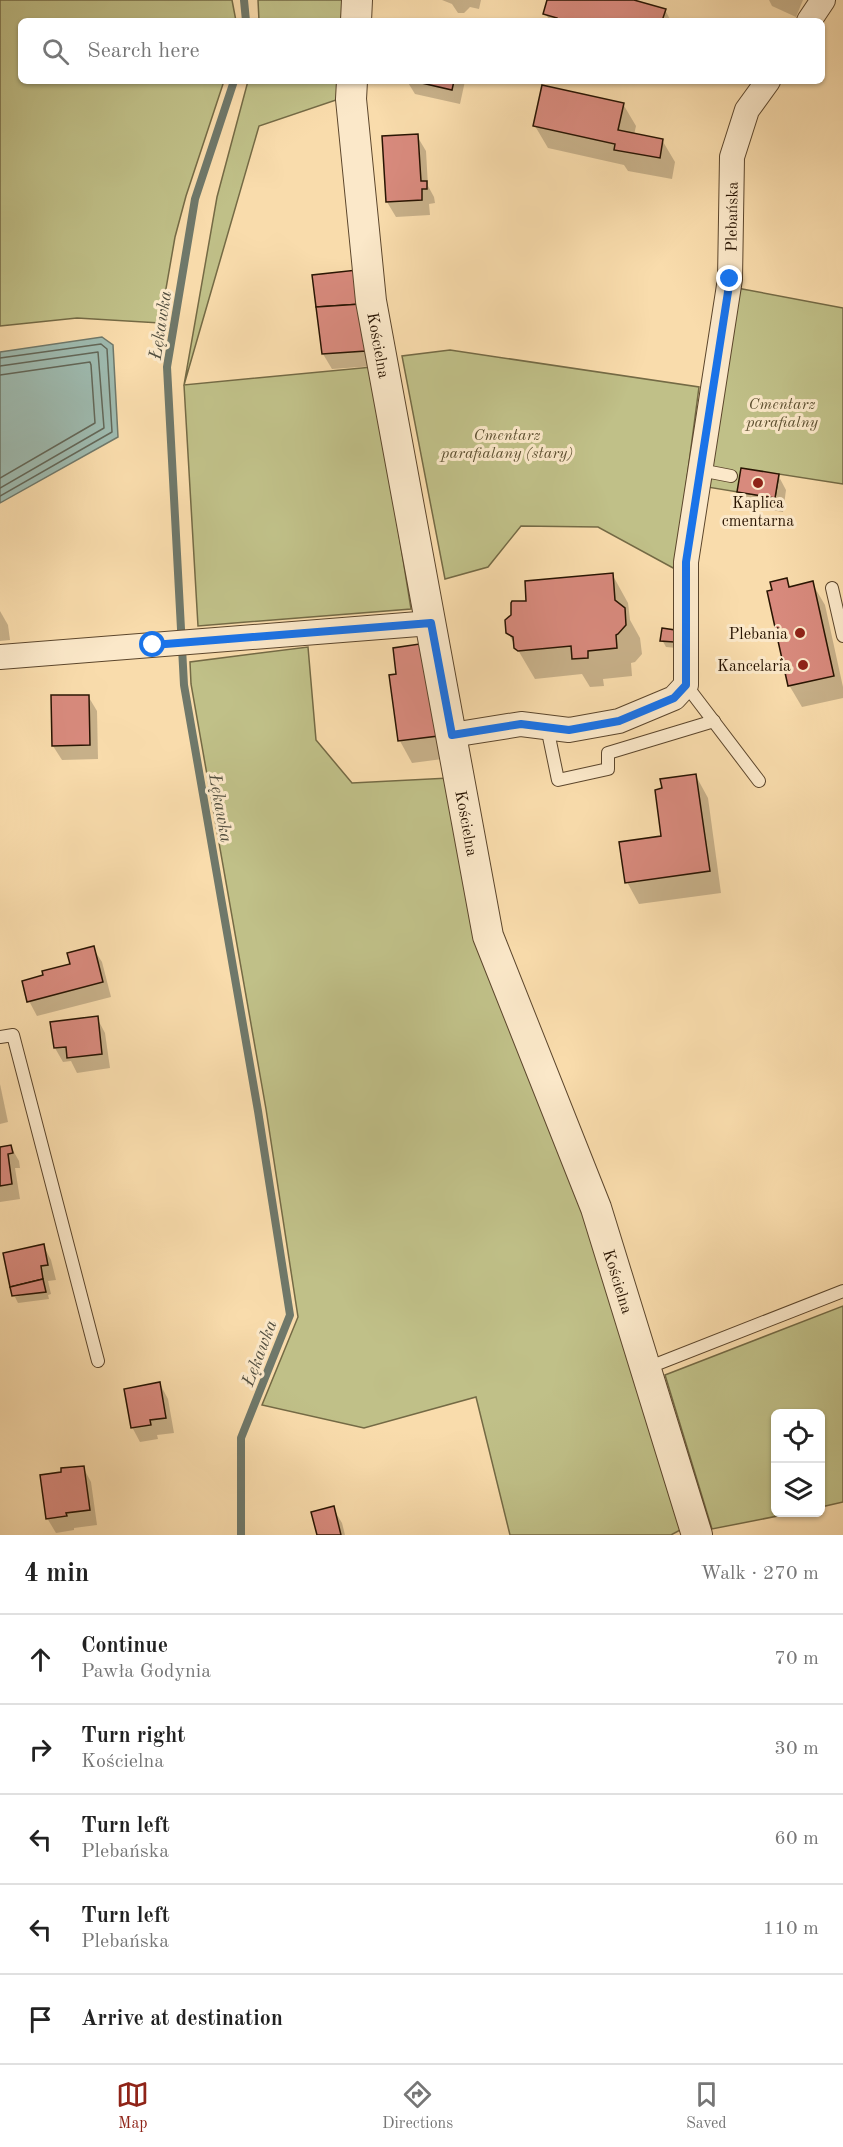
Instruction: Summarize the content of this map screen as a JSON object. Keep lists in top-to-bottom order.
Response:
{
  "streets": {
    "street": ["Plebańska", "Kościelna"]
  },
  "water": ["Łękawka"],
  "parks": ["Cmentarz parafialny", "Cmentarz parafialany (stary)"],
  "places": ["Kaplica cmentarna", "Plebania", "Kancelaria"],
  "page": {
    "search": "Search here",
    "heading": ["4 min", "Walk · 270 m"],
    "list": [
      ["Continue", "Pawła Godynia", "70 m"],
      ["Turn right", "Kościelna", "30 m"],
      ["Turn left", "Plebańska", "60 m"],
      ["Turn left", "Plebańska", "110 m"],
      "Arrive at destination"
    ],
    "nav": ["Map", "Directions", "Saved"]
  }
}
